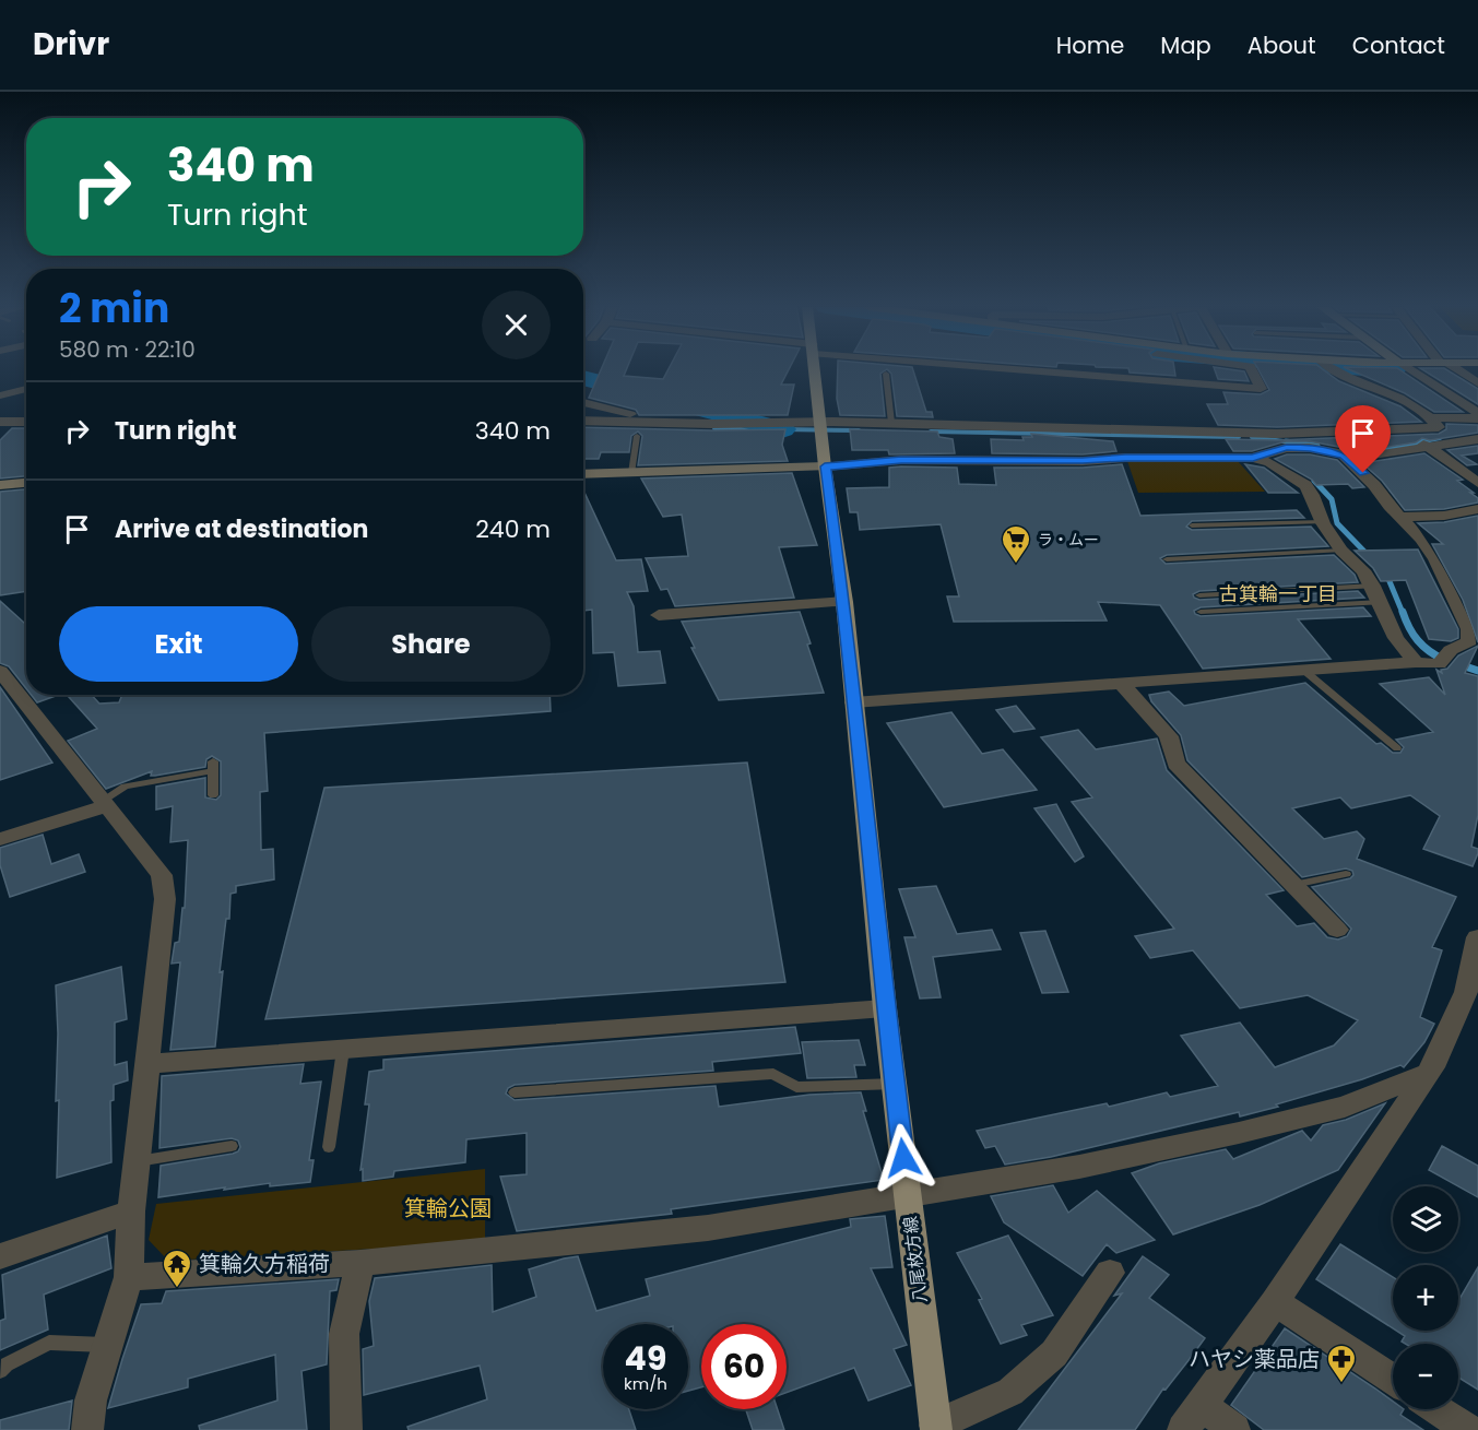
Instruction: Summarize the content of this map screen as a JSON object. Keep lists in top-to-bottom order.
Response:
{
  "streets": {
    "main road": ["八尾枚方線"]
  },
  "districts": ["古箕輪一丁目"],
  "parks": ["箕輪公園"],
  "places": {
    "supermarket": ["ラ・ムー"],
    "temple": ["箕輪久方稲荷"],
    "pharmacy": ["ハヤシ薬品店"]
  },
  "page": {
    "header": "Drivr",
    "nav": [
      "Home",
      "Map",
      "About",
      "Contact"
    ],
    "turn": ["340 m", "Turn right"],
    "heading": ["2 min", "580 m · 22:10"],
    "list": [
      {
        "name": "Turn right",
        "value": "340 m"
      },
      {
        "name": "Arrive at destination",
        "value": "240 m"
      }
    ],
    "buttons": ["Exit", "Share"],
    "map_buttons": ["+", "−"],
    "speed": "49 km/h",
    "limit": "60"
  }
}
